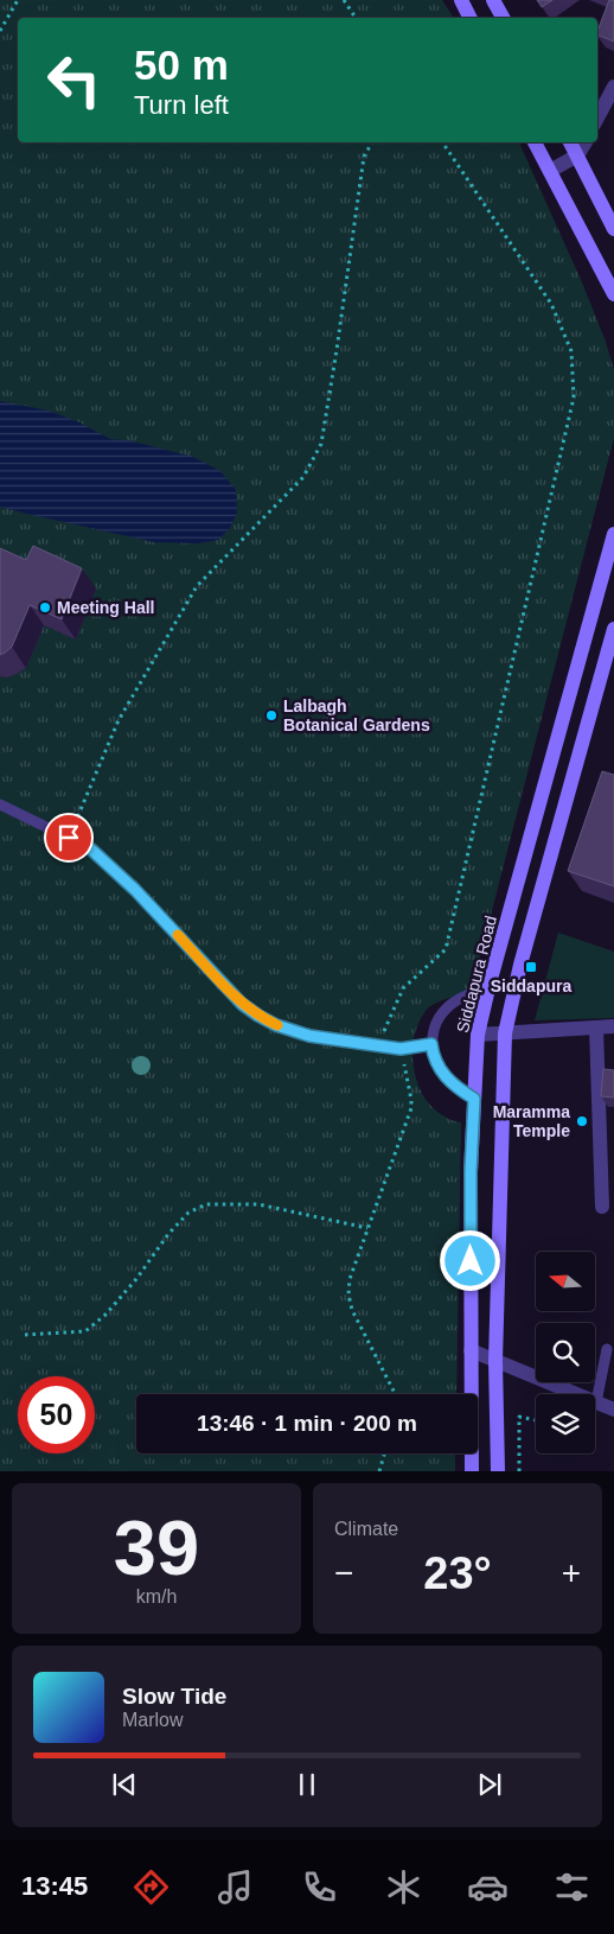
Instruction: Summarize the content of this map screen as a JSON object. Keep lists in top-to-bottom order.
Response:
{
  "streets": {
    "main road": ["Siddapura Road"]
  },
  "places": {
    "other": ["Meeting Hall", "Lalbagh Botanical Gardens", "Maramma Temple"],
    "transit": ["Siddapura"]
  },
  "north": "left",
  "page": {
    "turn": ["50 m", "Turn left"],
    "limit": "50",
    "trip": "13:46 · 1 min · 200 m",
    "tile": [
      ["39", "km/h"],
      "Climate"
    ],
    "heat": ["−", "23°", "+"],
    "song": ["Slow Tide", "Marlow"],
    "tabs": "13:45"
  }
}
